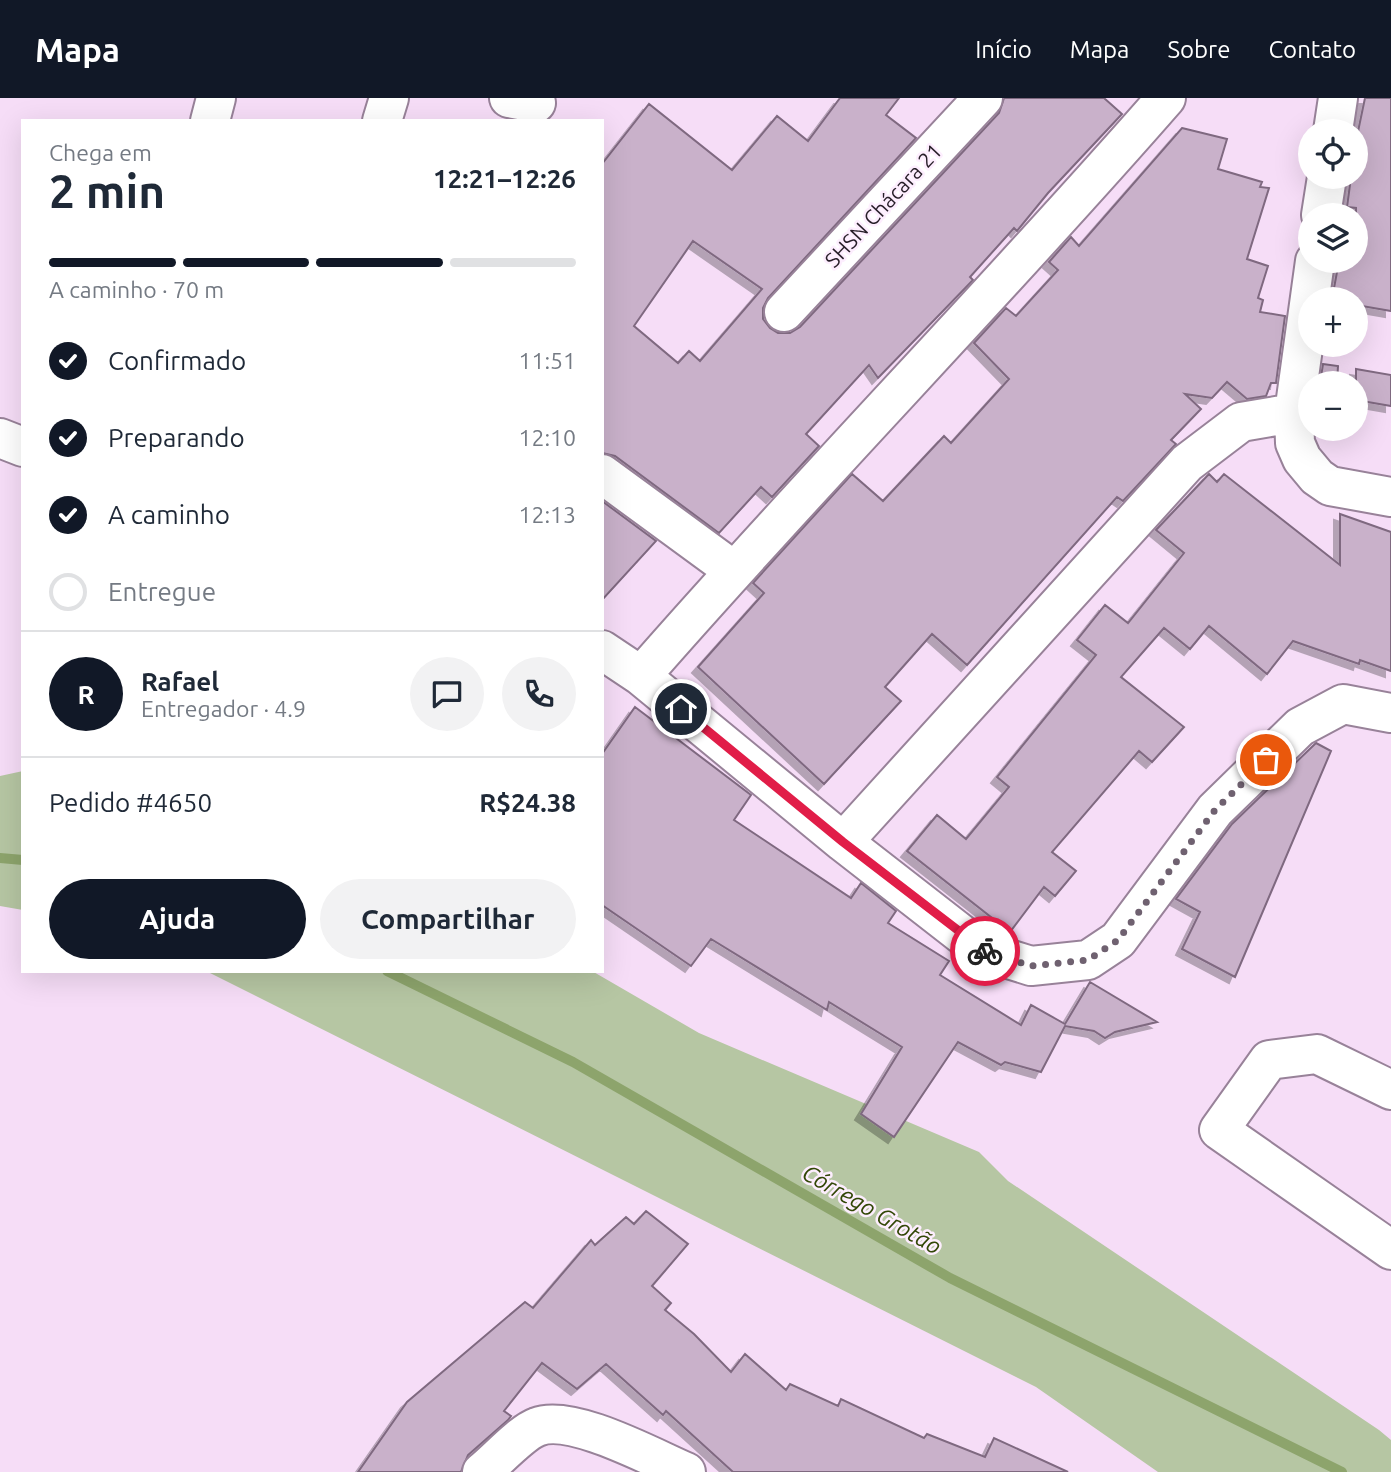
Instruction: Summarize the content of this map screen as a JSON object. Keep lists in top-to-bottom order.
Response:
{
  "streets": {
    "street": ["SHSN Chácara 21"]
  },
  "water": ["Córrego Grotão"],
  "page": {
    "header": "Mapa",
    "nav": [
      "Início",
      "Mapa",
      "Sobre",
      "Contato"
    ],
    "map_buttons": ["+", "−"],
    "heading": ["2 min", "Chega em", "12:21–12:26"],
    "panel": [
      "Rafael",
      "Entregador · 4.9",
      "Pedido #4650",
      "R$24.38"
    ],
    "bar": "A caminho · 70 m",
    "list": [
      ["Confirmado", "11:51"],
      ["Preparando", "12:10"],
      ["A caminho", "12:13"],
      "Entregue"
    ],
    "round": "R",
    "buttons": ["Ajuda", "Compartilhar"]
  }
}
